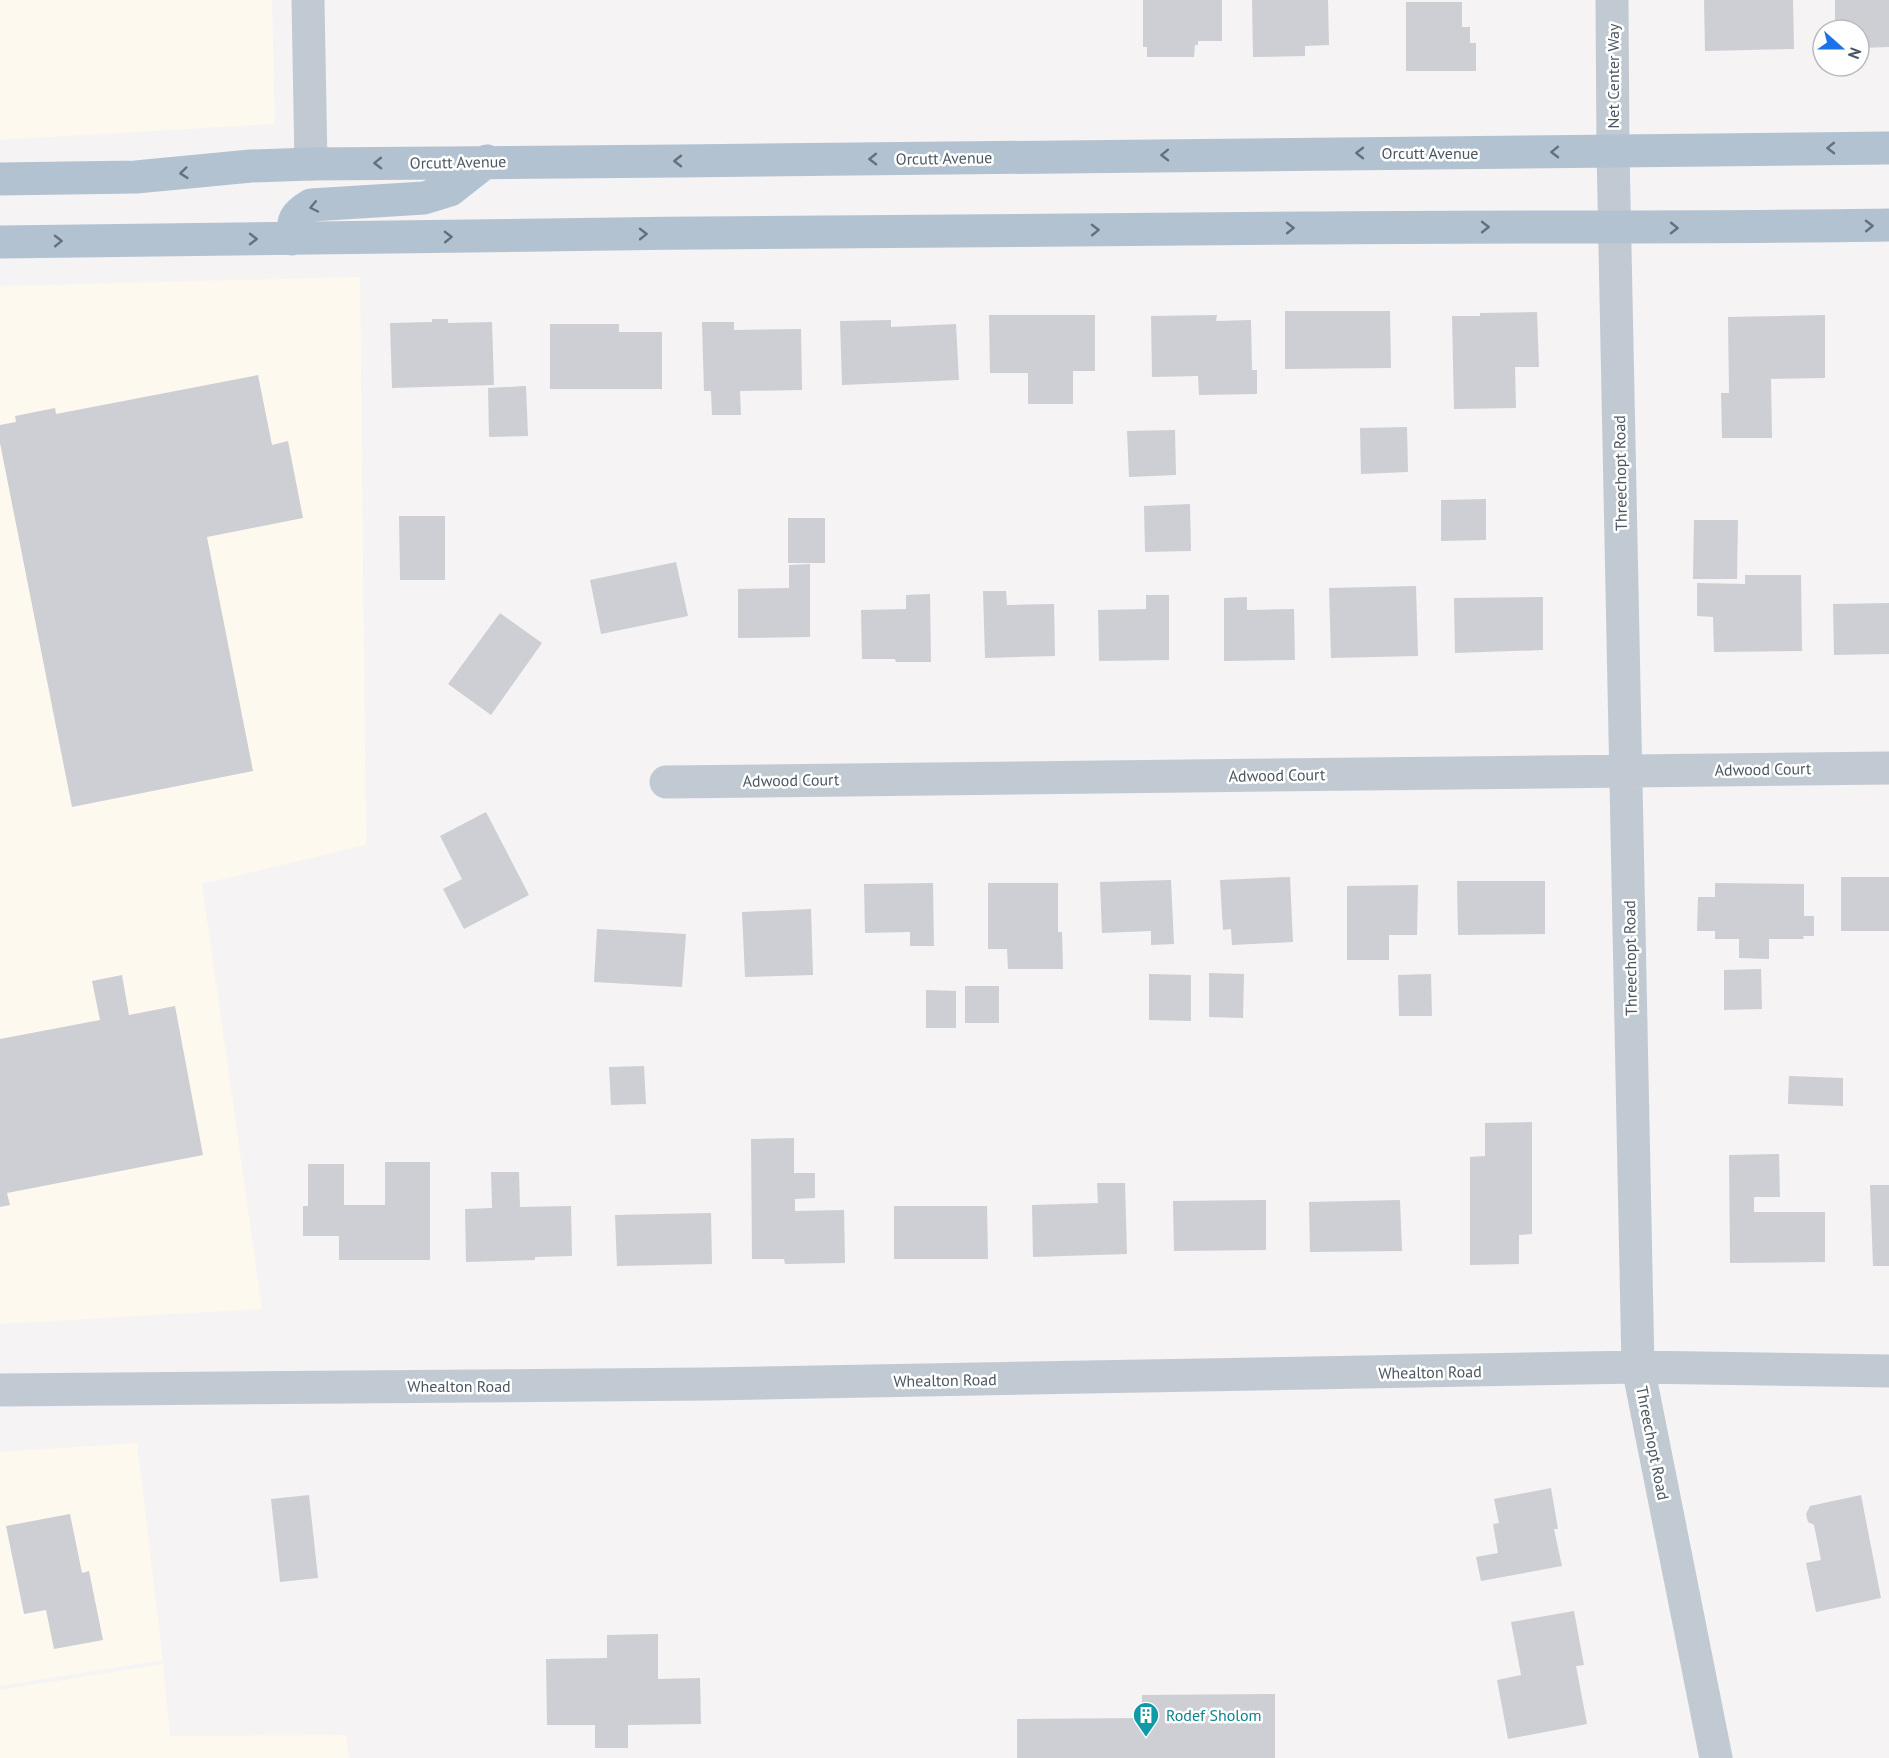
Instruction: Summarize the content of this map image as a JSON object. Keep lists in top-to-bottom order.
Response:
{
  "streets": {
    "main road": ["Orcutt Avenue"],
    "street": [
      "Net Center Way",
      "Threechopt Road",
      "Adwood Court",
      "Whealton Road"
    ]
  },
  "crossings": [
    ["Net Center Way", "Orcutt Avenue"],
    ["Net Center Way", "Threechopt Road"],
    ["Orcutt Avenue", "Threechopt Road"],
    ["Threechopt Road", "Adwood Court"],
    ["Threechopt Road", "Whealton Road"]
  ],
  "places": {
    "building": ["Rodef Sholom"]
  },
  "north": "right"
}
